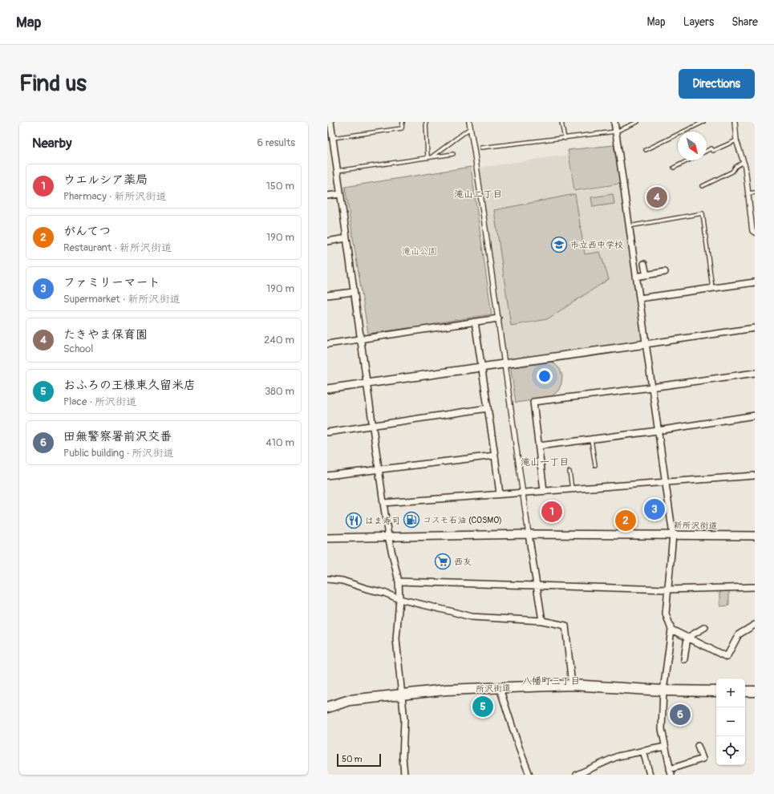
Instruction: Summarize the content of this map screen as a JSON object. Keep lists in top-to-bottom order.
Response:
{
  "streets": {
    "main road": ["所沢街道"],
    "street": ["新所沢街道"]
  },
  "districts": ["滝山二丁目", "滝山一丁目", "八幡町三丁目"],
  "parks": ["滝山公園"],
  "places": {
    "school or university": ["市立西中学校"],
    "fuel station": ["コスモ石油 (COSMO)"],
    "restaurant": ["はま寿司"],
    "supermarket": ["西友"]
  },
  "scale_bar": "50 m",
  "north": "bottom right",
  "page": {
    "header": "Map",
    "nav": ["Map", "Layers", "Share"],
    "buttons": "Directions",
    "title": "Find us",
    "heading": ["Nearby", "6 results"],
    "list": [
      {
        "mark": "1",
        "name": "ウエルシア薬局",
        "note": "Pharmacy · 新所沢街道",
        "value": "150 m"
      },
      {
        "mark": "2",
        "name": "がんてつ",
        "note": "Restaurant · 新所沢街道",
        "value": "190 m"
      },
      {
        "mark": "3",
        "name": "ファミリーマート",
        "note": "Supermarket · 新所沢街道",
        "value": "190 m"
      },
      {
        "mark": "4",
        "name": "たきやま保育園",
        "note": "School",
        "value": "240 m"
      },
      {
        "mark": "5",
        "name": "おふろの王様東久留米店",
        "note": "Place · 所沢街道",
        "value": "380 m"
      },
      {
        "mark": "6",
        "name": "田無警察署前沢交番",
        "note": "Public building · 所沢街道",
        "value": "410 m"
      }
    ],
    "pins": [
      "4",
      "3",
      "1",
      "2",
      "5",
      "6"
    ],
    "map_buttons": ["+", "−"],
    "scale": "50 m"
  }
}
